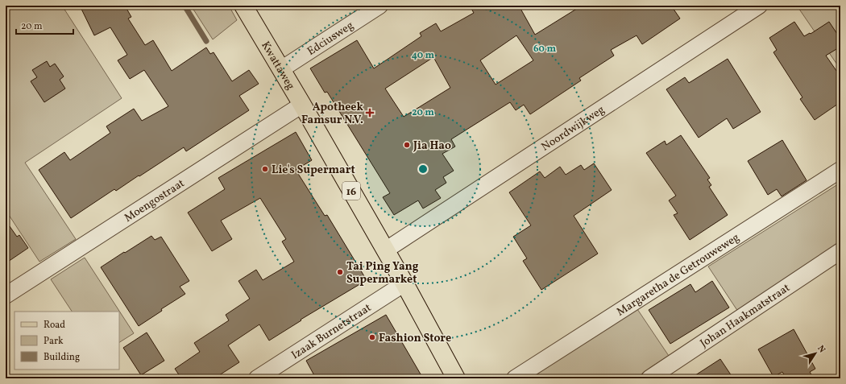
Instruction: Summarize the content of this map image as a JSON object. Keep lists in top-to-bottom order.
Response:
{
  "streets": {
    "main road": ["Kwattaweg", "16"],
    "street": [
      "Edciusweg",
      "Noordwijkweg",
      "Moengostraat",
      "Margaretha de Getrouweweg",
      "Johan Haakmatstraat",
      "Izaak Burnetstraat"
    ]
  },
  "crossings": [
    ["Edciusweg", "Kwattaweg"],
    ["Kwattaweg", "Noordwijkweg"],
    ["Kwattaweg", "Moengostraat"],
    ["Kwattaweg", "Izaak Burnetstraat"]
  ],
  "places": {
    "health": ["Apotheek Famsur N.V."],
    "other": [
      "Jia Hao",
      "Lie's Supermart",
      "Tai Ping Yang Supermarket",
      "Fashion Store"
    ]
  },
  "legend": ["Road", "Park", "Building"],
  "scale_bar": "20 m",
  "north": "top right",
  "rings": ["60 m", "40 m", "20 m"]
}
